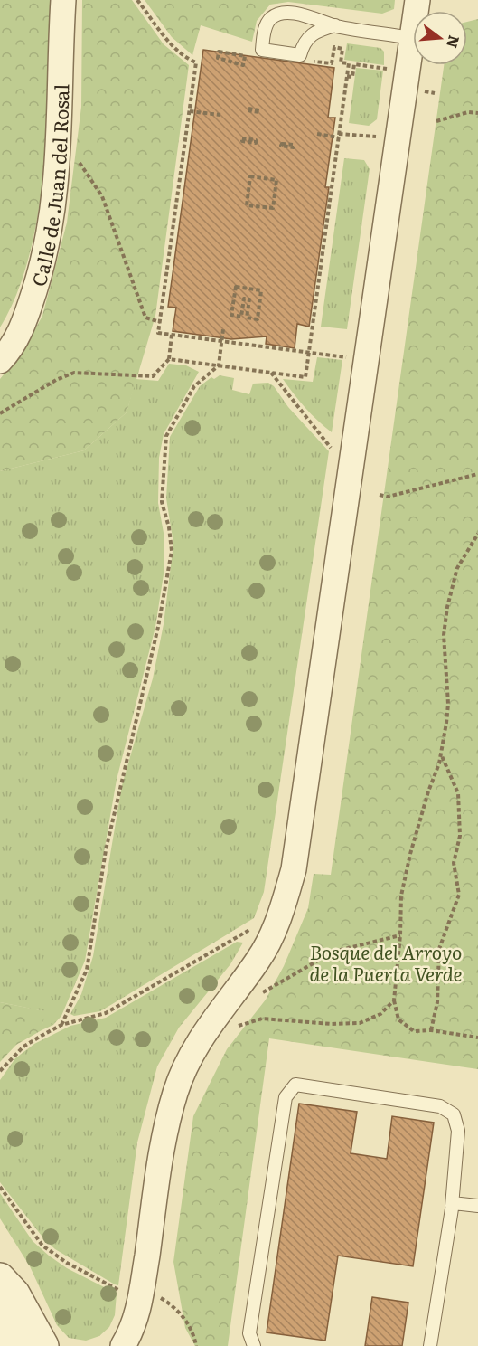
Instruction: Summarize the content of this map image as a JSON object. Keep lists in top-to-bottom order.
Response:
{
  "streets": {
    "street": ["Calle de Juan del Rosal"]
  },
  "parks": ["Bosque del Arroyo de la Puerta Verde"],
  "north": "right"
}
